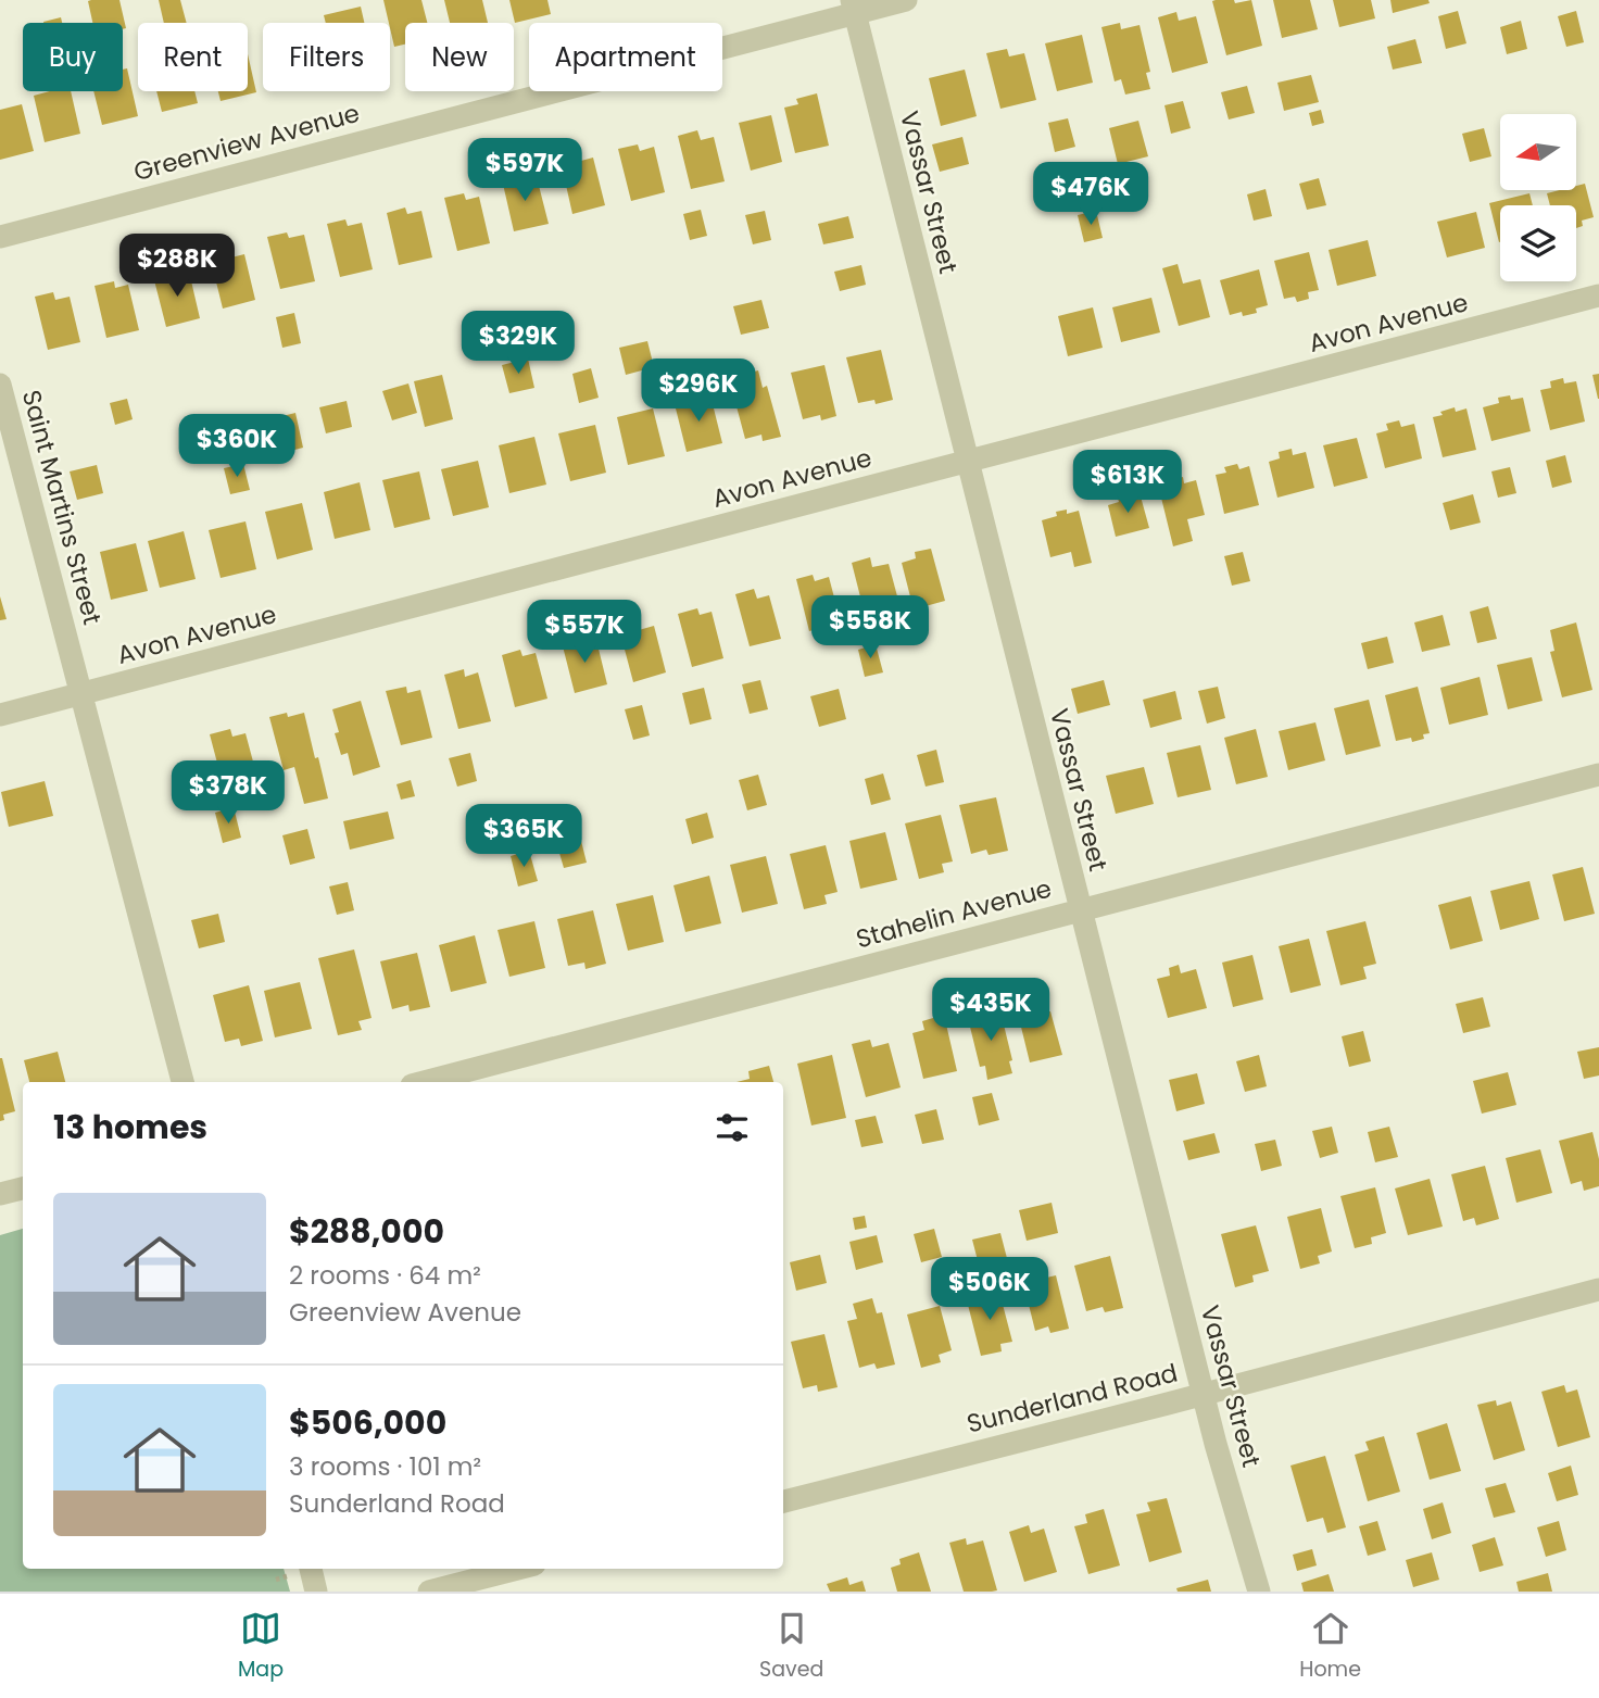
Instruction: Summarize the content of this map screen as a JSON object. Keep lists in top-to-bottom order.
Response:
{
  "streets": {
    "street": [
      "Greenview Avenue",
      "Vassar Street",
      "Avon Avenue",
      "Saint Martins Street",
      "Stahelin Avenue",
      "Sunderland Road"
    ]
  },
  "crossings": [
    ["Greenview Avenue", "Vassar Street"],
    ["Vassar Street", "Avon Avenue"],
    ["Vassar Street", "Stahelin Avenue"],
    ["Vassar Street", "Sunderland Road"],
    ["Avon Avenue", "Saint Martins Street"]
  ],
  "north": "left",
  "page": {
    "chip": [
      "Buy",
      "Rent",
      "Filters",
      "New",
      "Apartment"
    ],
    "price": [
      "$597K",
      "$476K",
      "$288K",
      "$329K",
      "$296K",
      "$360K",
      "$613K",
      "$558K",
      "$557K",
      "$378K",
      "$365K",
      "$435K",
      "$506K"
    ],
    "heading": "13 homes",
    "list": [
      {
        "name": "$288,000",
        "note": "2 rooms · 64 m² · Greenview Avenue"
      },
      {
        "name": "$506,000",
        "note": "3 rooms · 101 m² · Sunderland Road"
      }
    ],
    "tabs": ["Map", "Saved", "Home"]
  }
}
